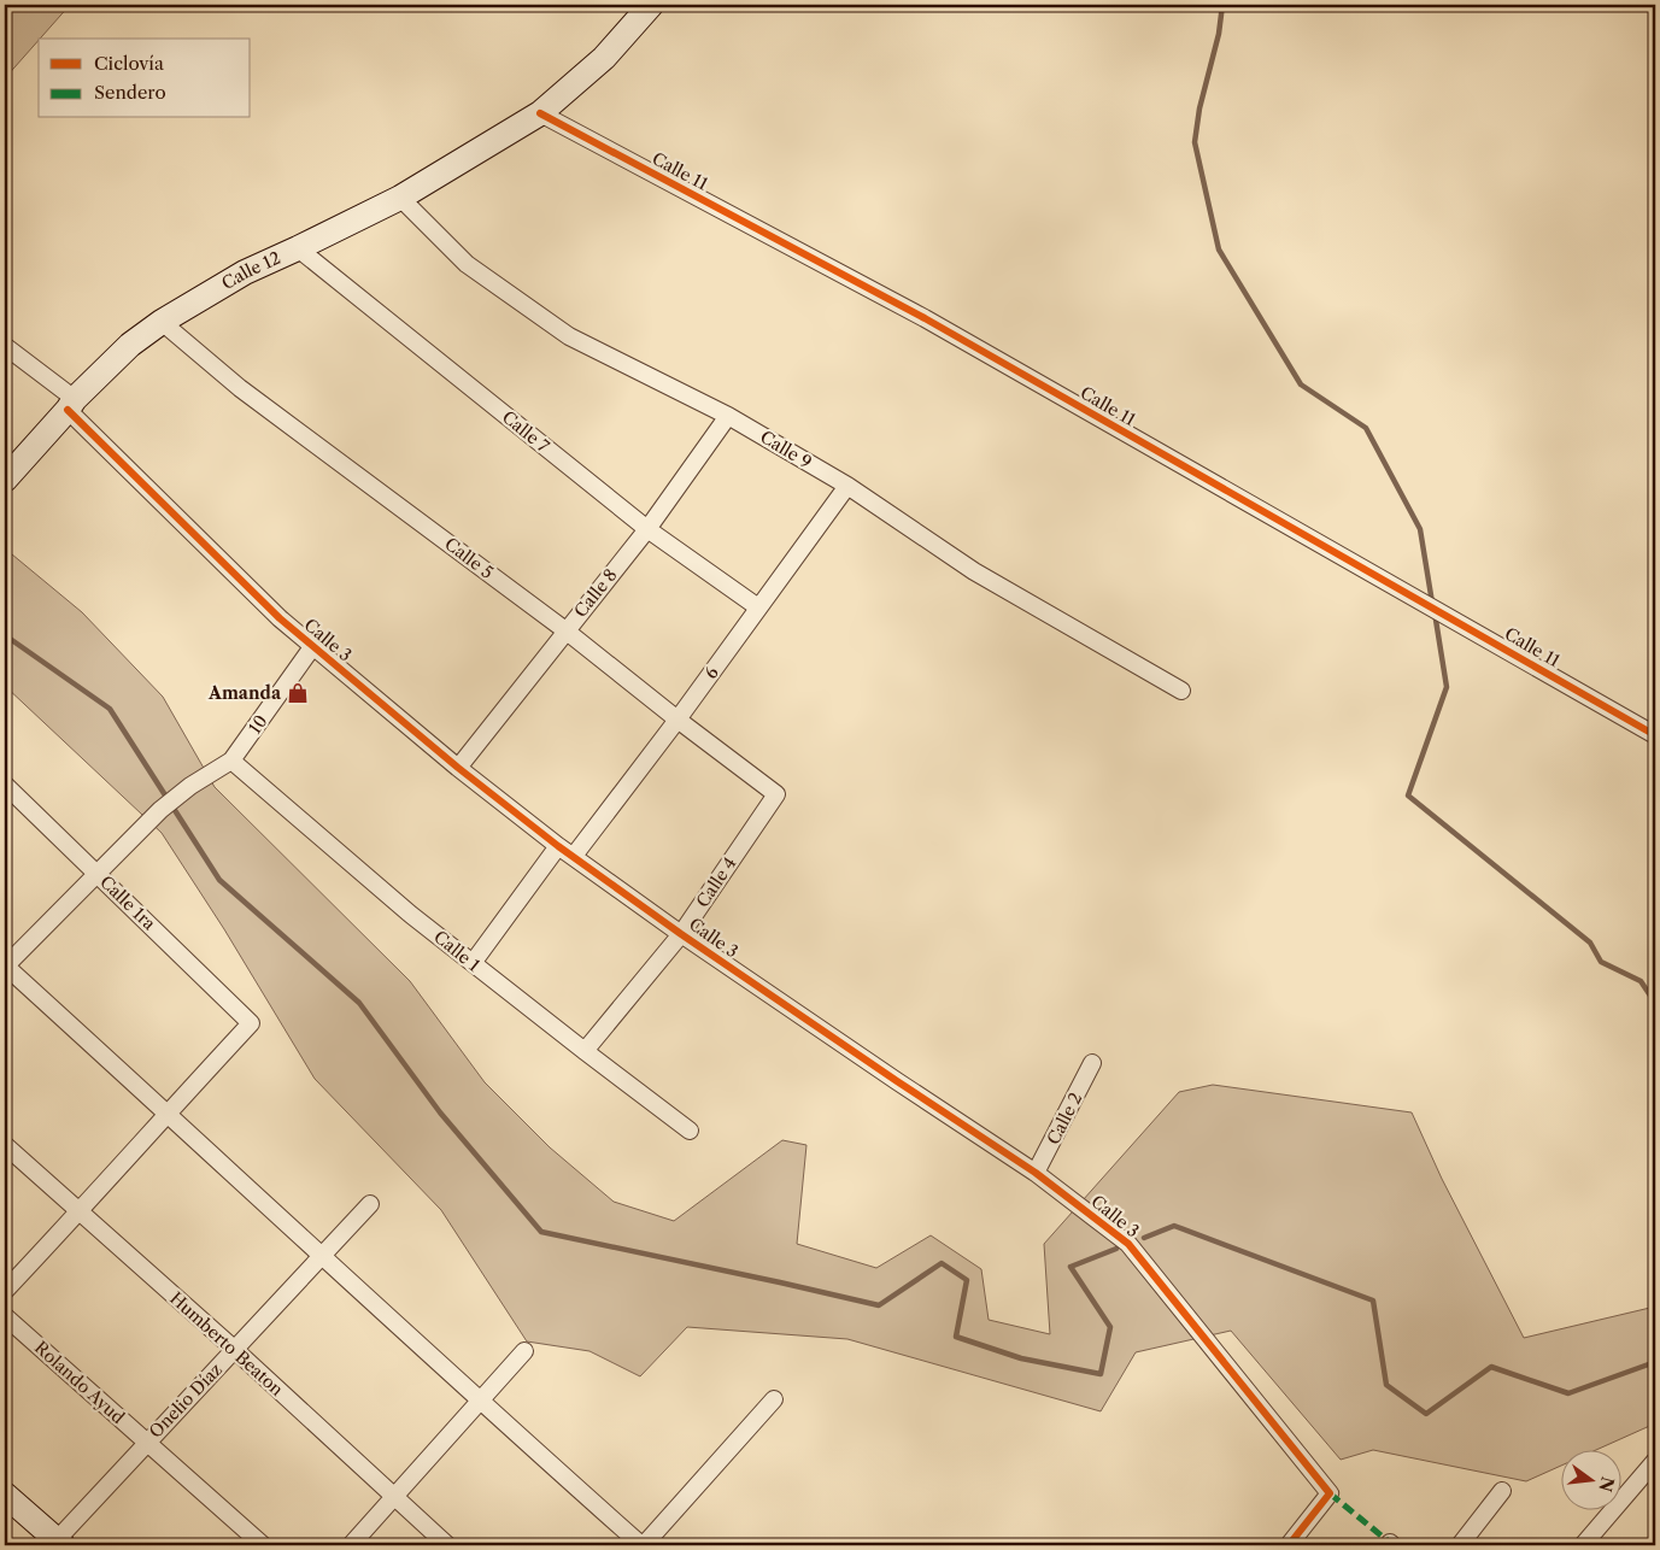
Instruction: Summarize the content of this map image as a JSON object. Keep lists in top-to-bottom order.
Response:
{
  "streets": {
    "street": [
      "Calle 11",
      "Calle 12",
      "Calle 7",
      "Calle 9",
      "Calle 5",
      "Calle 8",
      "Calle 3",
      "6",
      "10",
      "Calle 4",
      "Calle 1ra",
      "Calle 1",
      "Calle 2",
      "Humberto Beaton",
      "Rolando Ayud",
      "Onelio Díaz"
    ]
  },
  "crossings": [
    ["Calle 11", "Calle 12"],
    ["Calle 12", "Calle 7"],
    ["Calle 12", "Calle 9"],
    ["Calle 12", "Calle 5"],
    ["Calle 12", "Calle 3"],
    ["Calle 7", "Calle 8"],
    ["Calle 7", "6"],
    ["Calle 9", "Calle 8"],
    ["Calle 9", "6"],
    ["Calle 5", "Calle 8"],
    ["Calle 5", "6"],
    ["Calle 5", "Calle 4"],
    ["Calle 8", "Calle 3"],
    ["Calle 3", "6"],
    ["Calle 3", "10"],
    ["Calle 3", "Calle 4"],
    ["Calle 3", "Calle 2"],
    ["10", "Calle 1ra"],
    ["10", "Calle 1"],
    ["Calle 4", "Calle 1"],
    ["Humberto Beaton", "Onelio Díaz"],
    ["Rolando Ayud", "Onelio Díaz"]
  ],
  "places": {
    "shop": ["Amanda"]
  },
  "legend": ["Ciclovía", "Sendero"],
  "north": "right"
}
